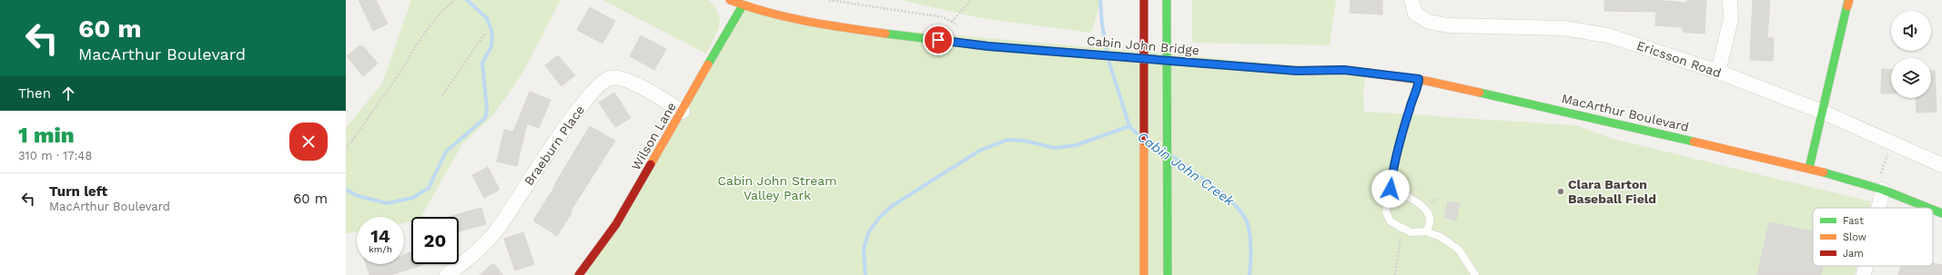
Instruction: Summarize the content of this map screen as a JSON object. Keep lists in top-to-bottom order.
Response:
{
  "streets": {
    "main road": ["Cabin John Bridge", "MacArthur Boulevard", "Wilson Lane"],
    "street": ["Ericsson Road", "Braeburn Place"]
  },
  "crossings": [
    ["Cabin John Bridge", "MacArthur Boulevard"],
    ["Cabin John Bridge", "Wilson Lane"],
    ["Wilson Lane", "Braeburn Place"]
  ],
  "water": ["Cabin John Creek"],
  "parks": ["Cabin John Stream Valley Park"],
  "places": ["Clara Barton Baseball Field"],
  "legend": ["Fast", "Slow", "Jam"],
  "page": {
    "turn": ["60 m", "MacArthur Boulevard"],
    "then": "Then",
    "heading": ["1 min", "310 m · 17:48"],
    "list": [
      {
        "name": "Turn left",
        "note": "MacArthur Boulevard",
        "value": "60 m"
      }
    ],
    "speed": "14 km/h",
    "limit": "20"
  }
}
